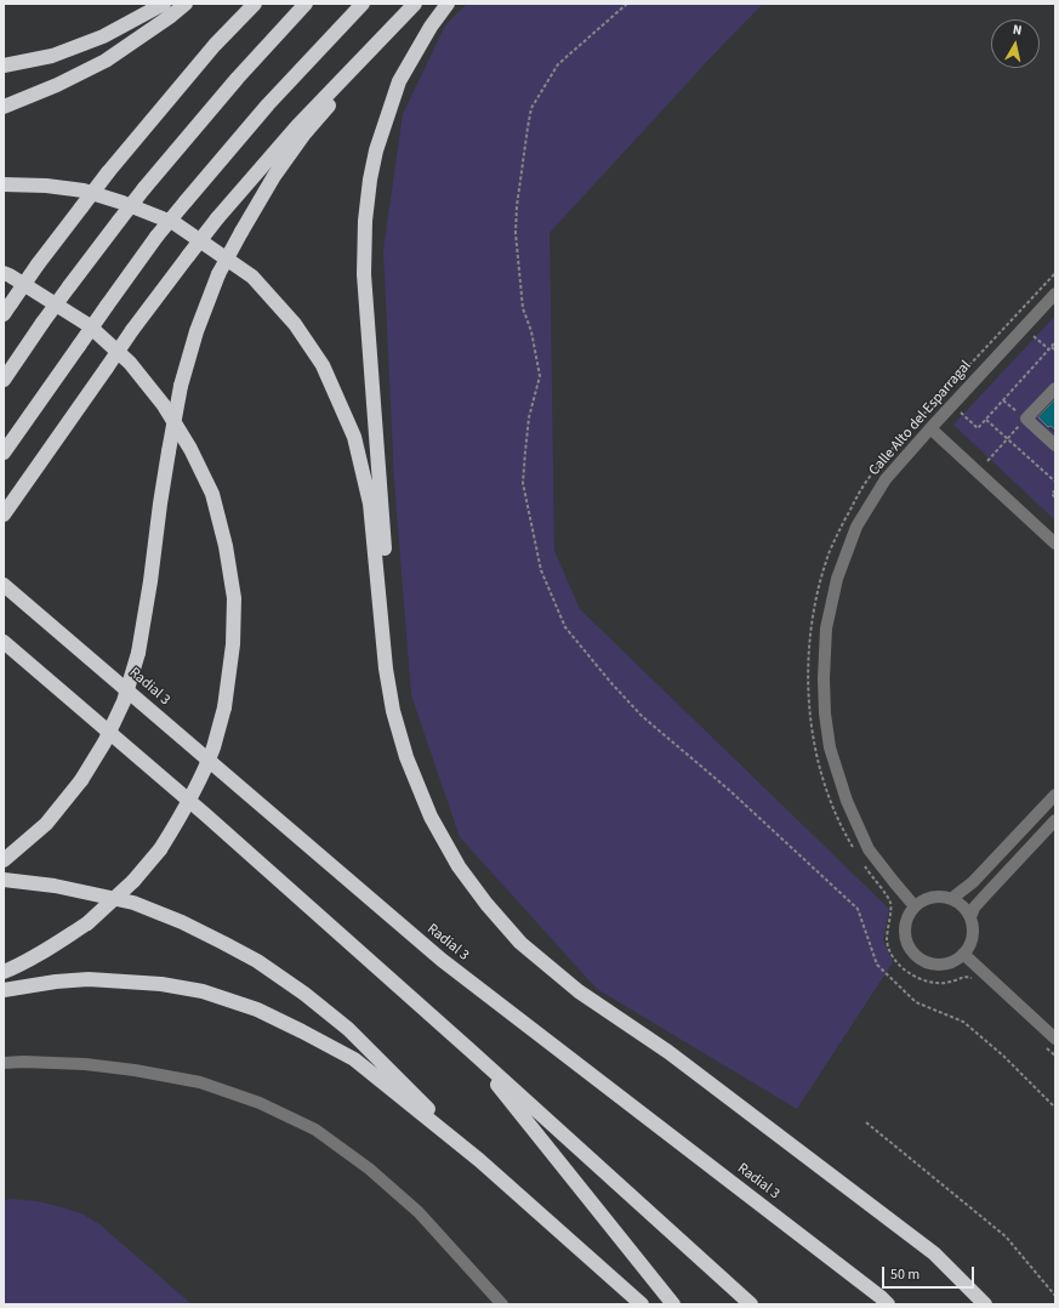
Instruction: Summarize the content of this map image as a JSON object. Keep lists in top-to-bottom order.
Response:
{
  "streets": {
    "highway": ["Radial 3"],
    "street": ["Calle Alto del Esparragal"]
  },
  "scale_bar": "50 m",
  "north": "top"
}
